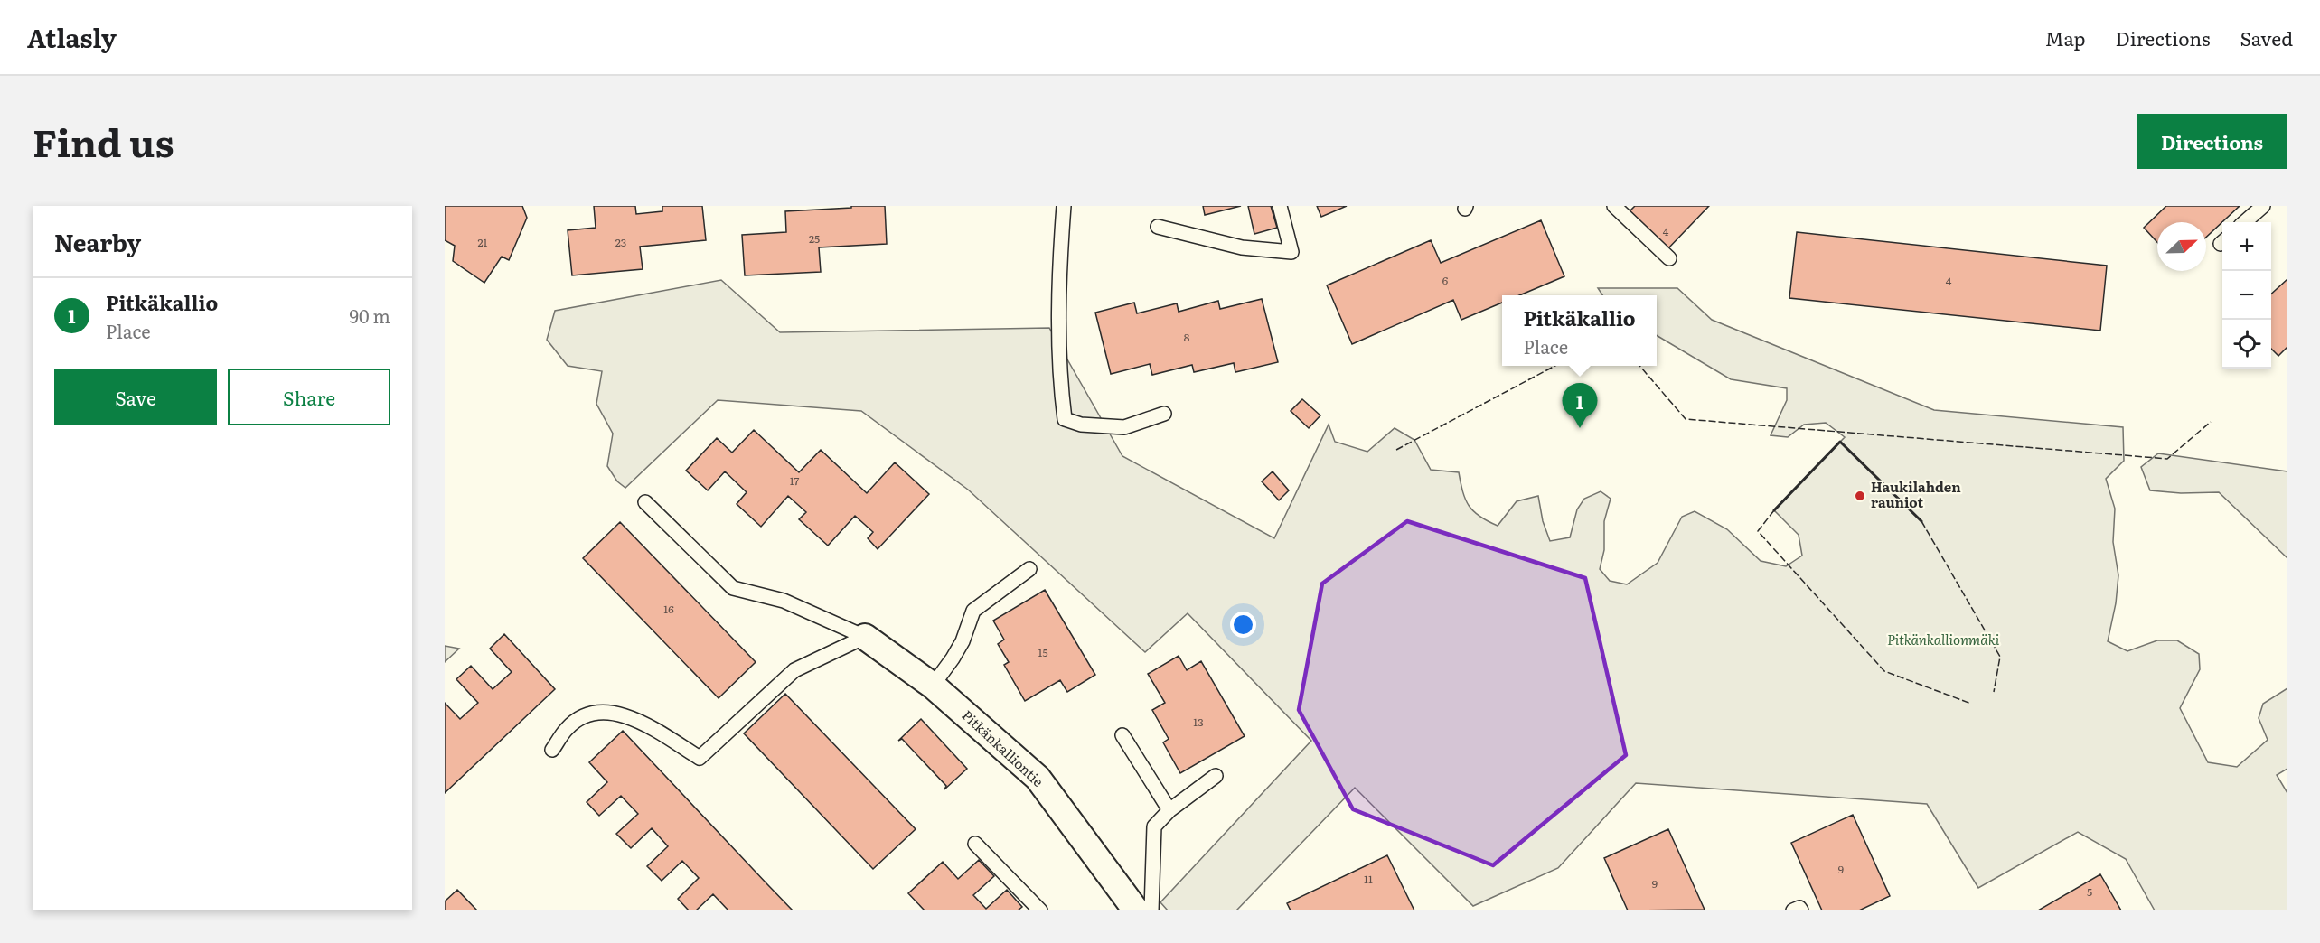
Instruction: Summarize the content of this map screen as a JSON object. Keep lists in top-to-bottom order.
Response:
{
  "streets": {
    "street": ["Pitkänkalliontie"]
  },
  "parks": ["Pitkänkallionmäki"],
  "places": ["Haukilahden rauniot"],
  "house_numbers": [
    "4",
    "25",
    "21",
    "23",
    "6",
    "4",
    "8",
    "17",
    "16",
    "15",
    "13",
    "9",
    "11",
    "9",
    "5"
  ],
  "north": "top right",
  "page": {
    "header": "Atlasly",
    "nav": ["Map", "Directions", "Saved"],
    "title": "Find us",
    "buttons": [
      "Directions",
      ["Save", "Share"]
    ],
    "heading": "Nearby",
    "map_buttons": ["+", "−"],
    "list": [
      {
        "mark": "1",
        "name": "Pitkäkallio",
        "note": "Place",
        "value": "90 m"
      }
    ],
    "popup": ["Pitkäkallio", "Place"],
    "pins": "1"
  }
}
